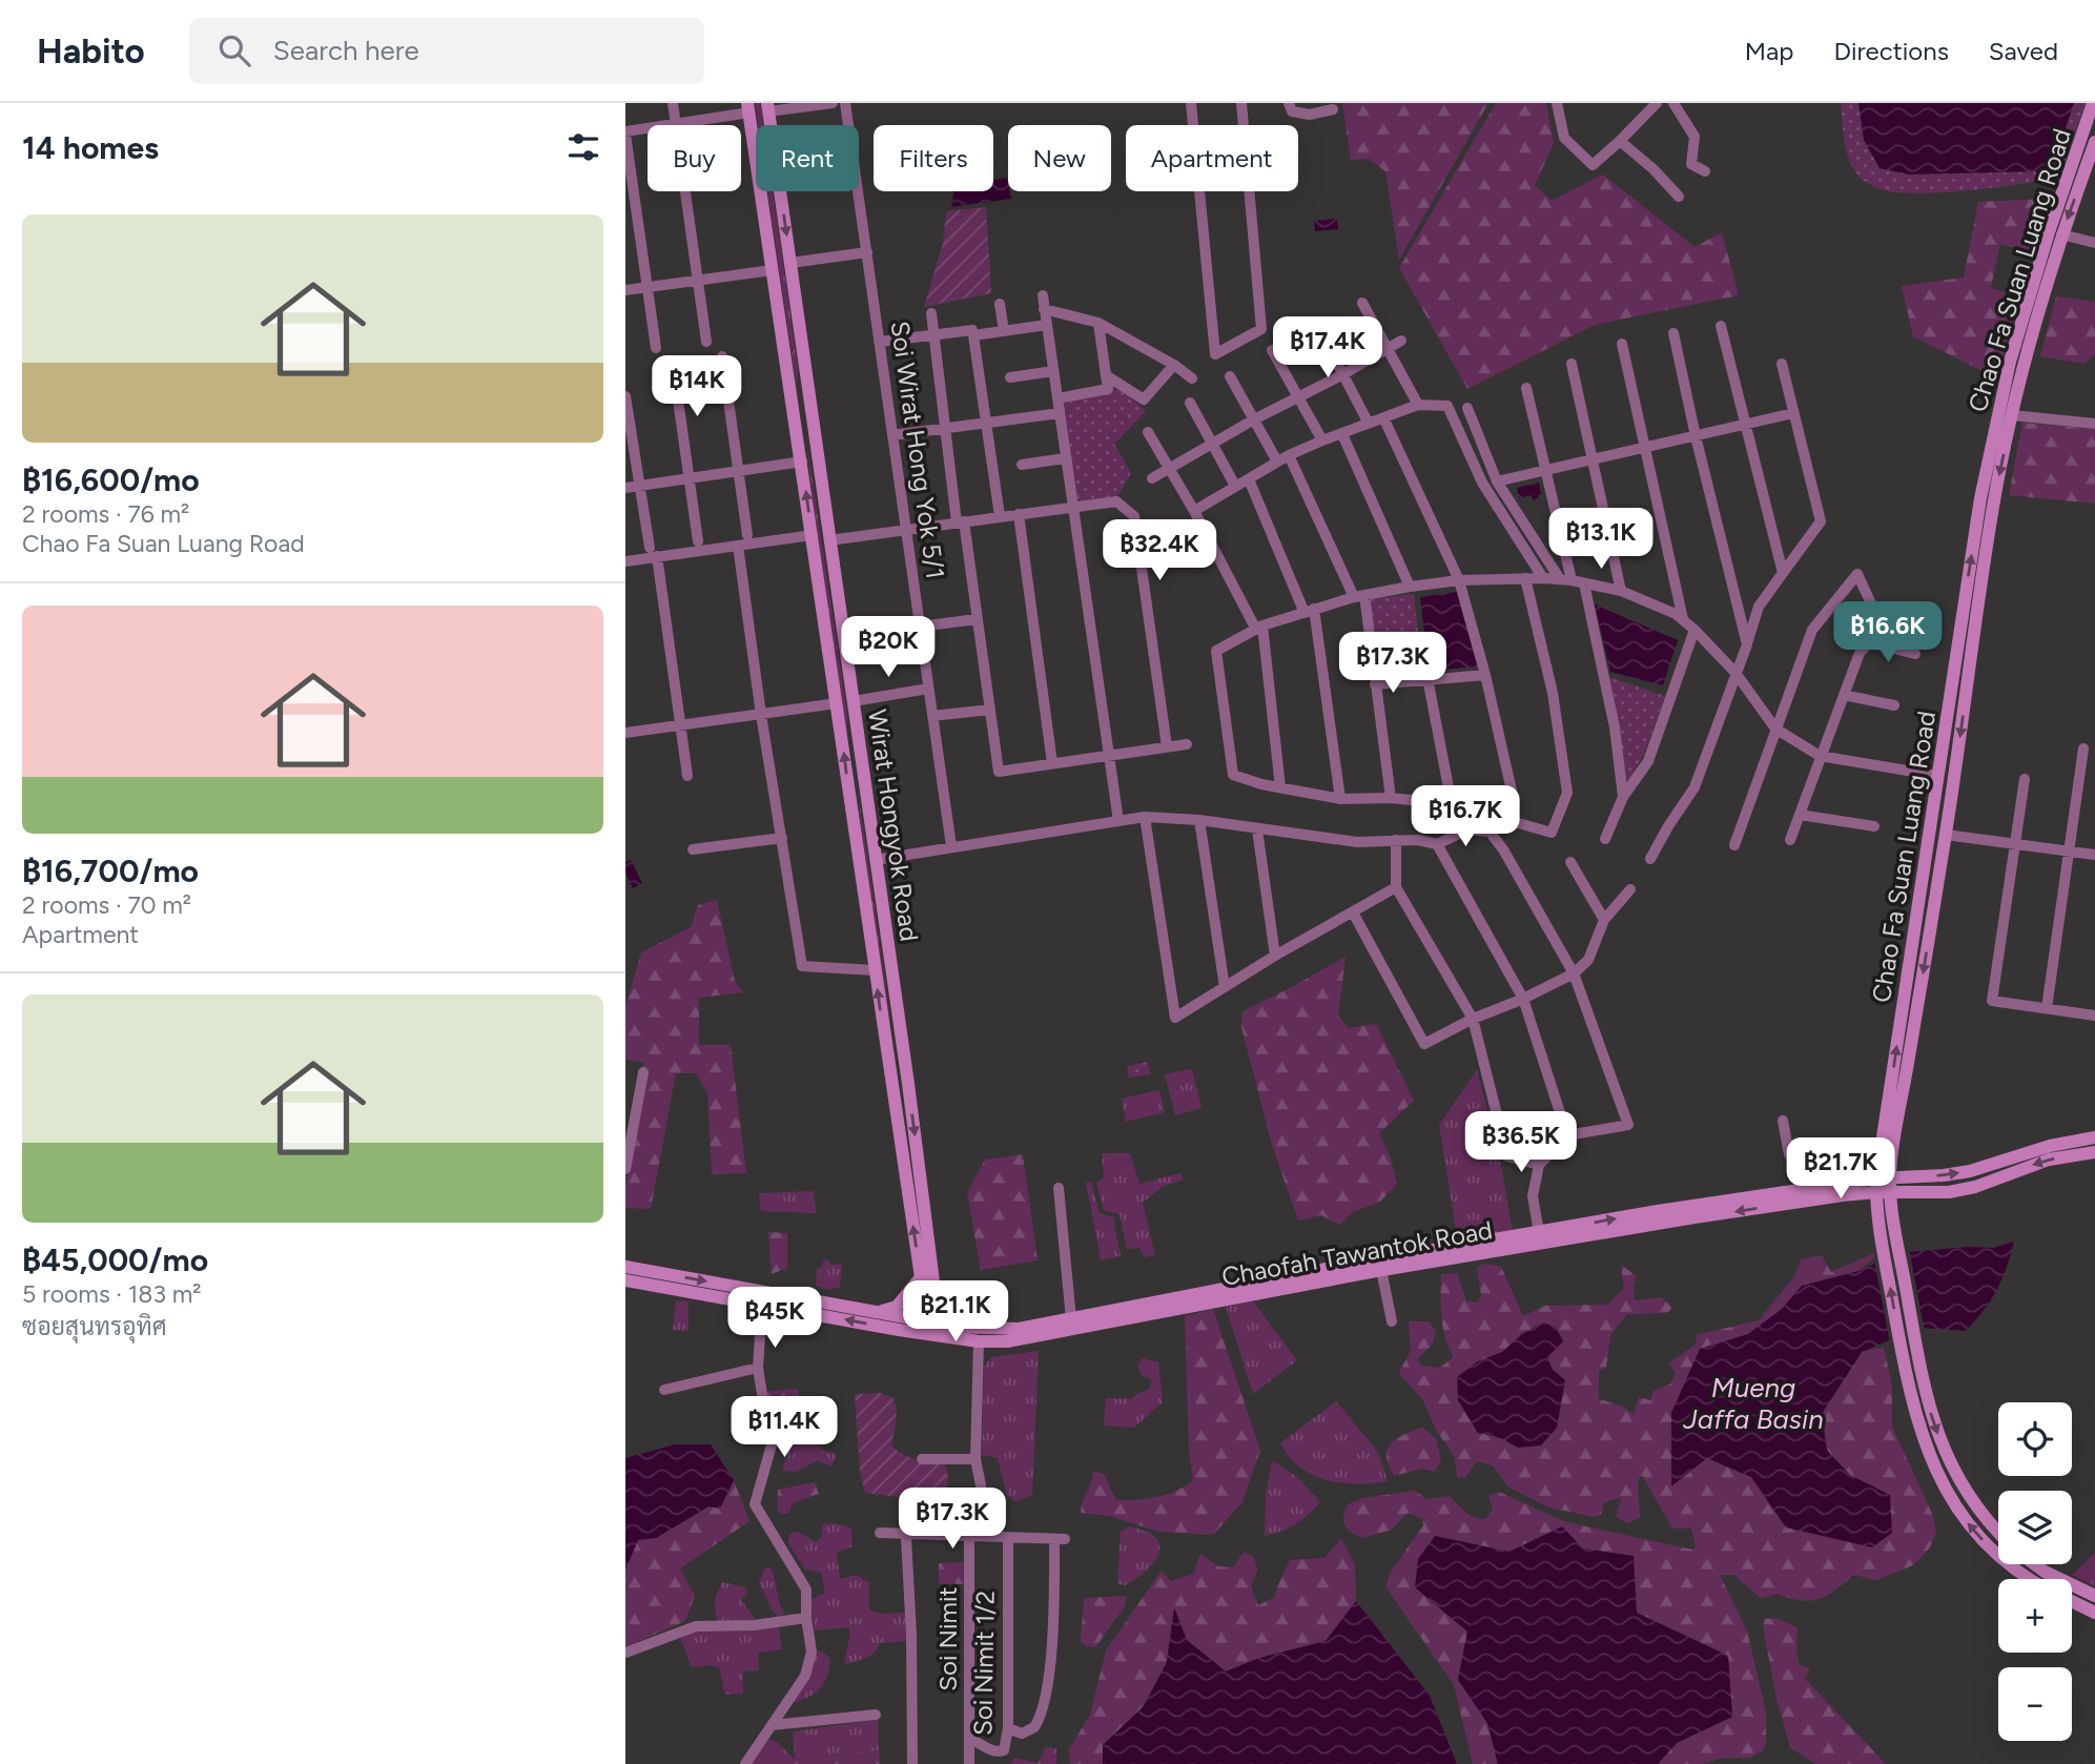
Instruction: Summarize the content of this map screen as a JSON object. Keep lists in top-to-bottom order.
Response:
{
  "streets": {
    "main road": ["Chao Fa Suan Luang Road", "Wirat Hongyok Road", "Chaofah Tawantok Road"],
    "street": ["Soi Wirat Hong Yok 5/1", "Soi Nimit", "Soi Nimit 1/2"]
  },
  "crossings": [
    ["Chao Fa Suan Luang Road", "Chaofah Tawantok Road"],
    ["Wirat Hongyok Road", "Chaofah Tawantok Road"],
    ["Chaofah Tawantok Road", "Soi Nimit"],
    ["Soi Nimit", "Soi Nimit 1/2"]
  ],
  "water": ["Mueng Jaffa Basin"],
  "page": {
    "header": "Habito",
    "search": "Search here",
    "nav": ["Map", "Directions", "Saved"],
    "heading": "14 homes",
    "chip": [
      "Buy",
      "Rent",
      "Filters",
      "New",
      "Apartment"
    ],
    "list": [
      {
        "name": "฿16,600/mo",
        "note": "2 rooms · 76 m² · Chao Fa Suan Luang Road"
      },
      {
        "name": "฿16,700/mo",
        "note": "2 rooms · 70 m² · Apartment"
      },
      {
        "name": "฿45,000/mo",
        "note": "5 rooms · 183 m² · ซอยสุนทรอุทิศ"
      }
    ],
    "price": [
      "฿17.4K",
      "฿14K",
      "฿13.1K",
      "฿32.4K",
      "฿16.6K",
      "฿20K",
      "฿17.3K",
      "฿16.7K",
      "฿36.5K",
      "฿21.7K",
      "฿21.1K",
      "฿45K",
      "฿11.4K",
      "฿17.3K"
    ],
    "map_buttons": ["+", "−"]
  }
}
